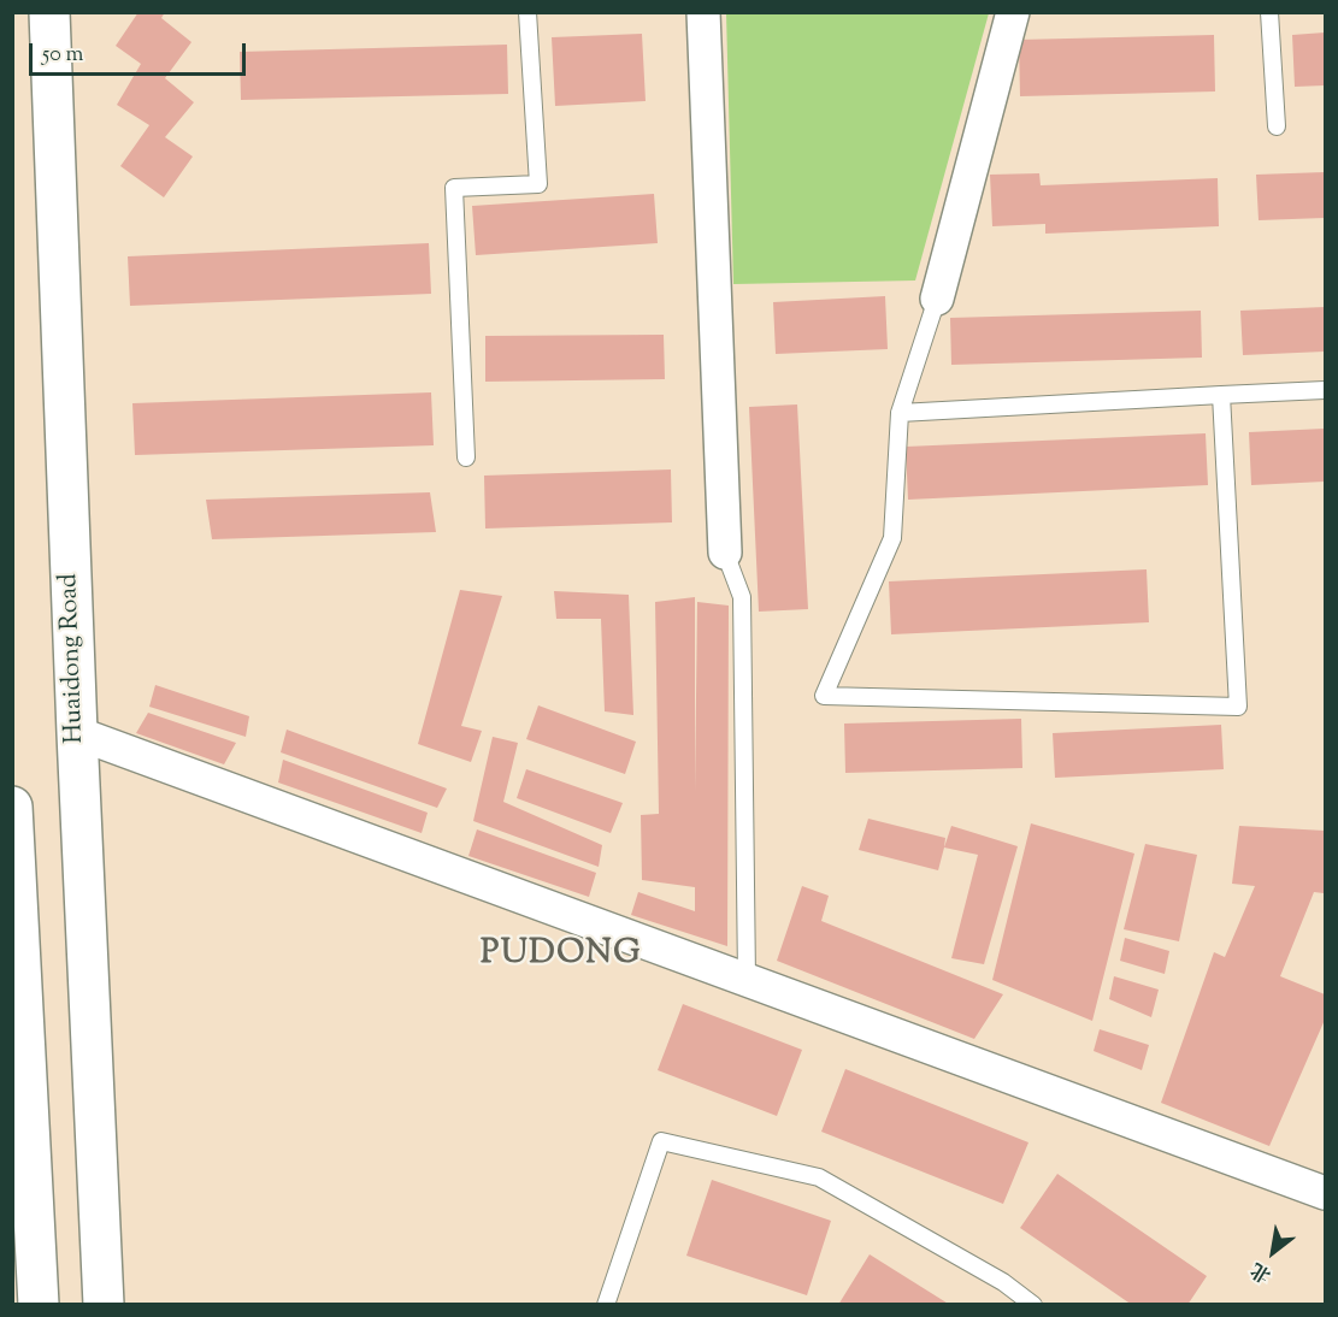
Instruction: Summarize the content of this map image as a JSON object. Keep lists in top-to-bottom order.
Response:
{
  "streets": {
    "main road": ["Huaidong Road"]
  },
  "districts": ["PUDONG"],
  "scale_bar": "50 m",
  "north": "bottom left"
}
